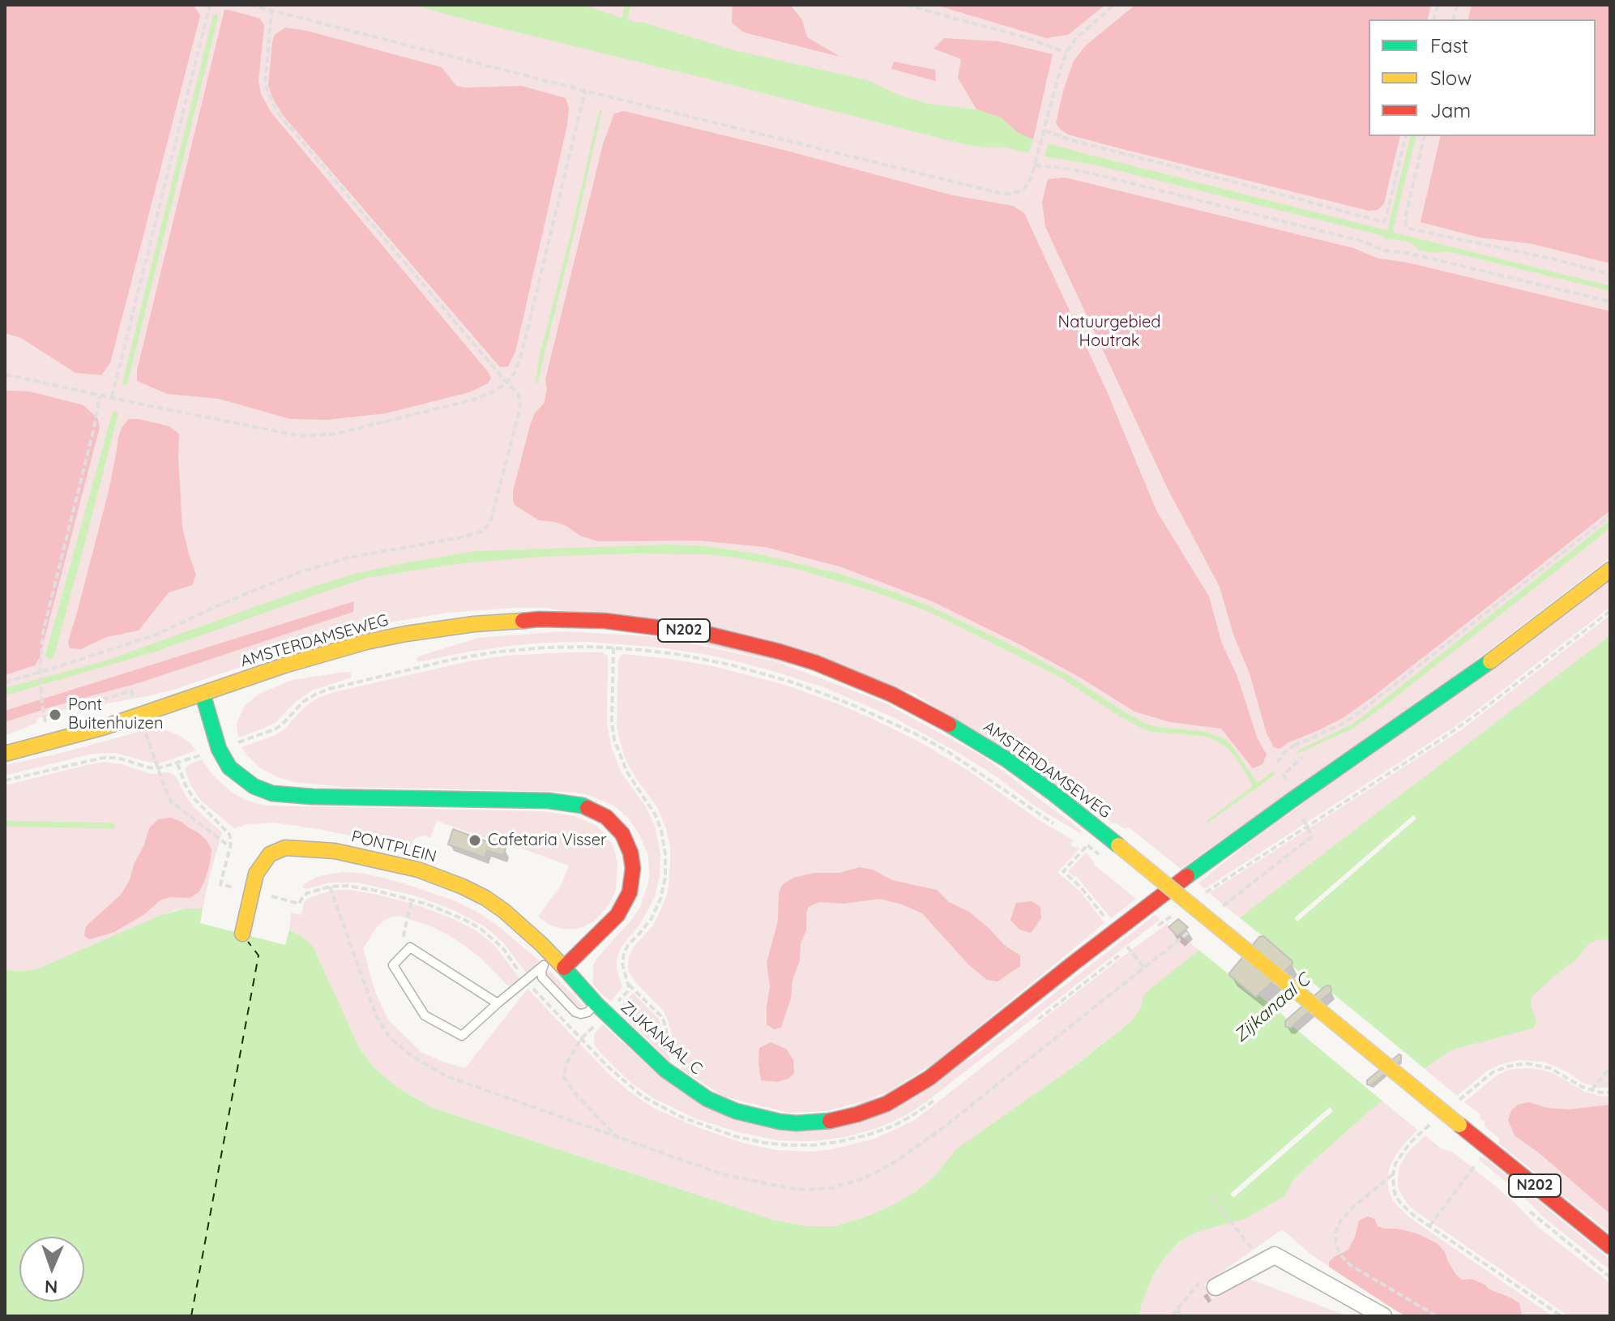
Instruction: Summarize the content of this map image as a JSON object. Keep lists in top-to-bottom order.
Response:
{
  "streets": {
    "street": [
      "N202",
      "AMSTERDAMSEWEG",
      "PONTPLEIN",
      "ZIJKANAAL C"
    ]
  },
  "crossings": [
    ["N202", "AMSTERDAMSEWEG"],
    ["PONTPLEIN", "ZIJKANAAL C"]
  ],
  "water": ["Zijkanaal C"],
  "parks": ["Natuurgebied Houtrak"],
  "places": ["Pont Buitenhuizen", "Cafetaria Visser"],
  "legend": ["Fast", "Slow", "Jam"],
  "north": "bottom"
}
